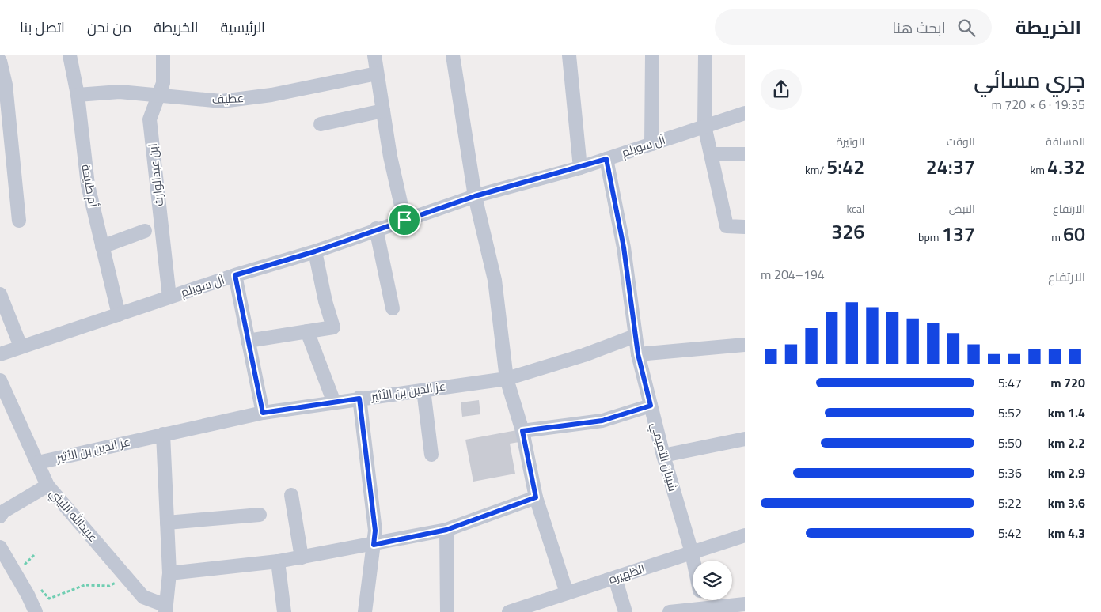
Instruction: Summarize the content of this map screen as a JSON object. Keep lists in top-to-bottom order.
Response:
{
  "streets": {
    "street": [
      "عطيف",
      "آل سويلم",
      "ابن عبدالوارث",
      "أم طليحة",
      "عز الدين بن الأثير",
      "شيبان التميمي",
      "عبيدالله الليثي",
      "الظهيره"
    ]
  },
  "crossings": [
    ["عطيف", "ابن عبدالوارث"],
    ["عطيف", "أم طليحة"],
    ["آل سويلم", "ابن عبدالوارث"],
    ["آل سويلم", "أم طليحة"],
    ["آل سويلم", "شيبان التميمي"],
    ["عز الدين بن الأثير", "شيبان التميمي"],
    ["عز الدين بن الأثير", "عبيدالله الليثي"],
    ["شيبان التميمي", "الظهيره"]
  ],
  "page": {
    "header": "الخريطة",
    "search": "ابحث هنا",
    "nav": [
      "الرئيسية",
      "الخريطة",
      "من نحن",
      "اتصل بنا"
    ],
    "heading": ["جري مسائي", "19:35 · 6 × 720 m"],
    "stats": [
      ["المسافة", "4.32 km"],
      ["الوقت", "24:37"],
      ["الوتيرة", "5:42 /km"],
      ["الارتفاع", "60 m"],
      ["النبض", "137 bpm"],
      ["kcal", "326"]
    ],
    "chart": ["الارتفاع", "194–204 m"],
    "list": [
      {
        "name": "720 m",
        "note": "5:47"
      },
      {
        "name": "1.4 km",
        "note": "5:52"
      },
      {
        "name": "2.2 km",
        "note": "5:50"
      },
      {
        "name": "2.9 km",
        "note": "5:36"
      },
      {
        "name": "3.6 km",
        "note": "5:22"
      },
      {
        "name": "4.3 km",
        "note": "5:42"
      }
    ]
  }
}
